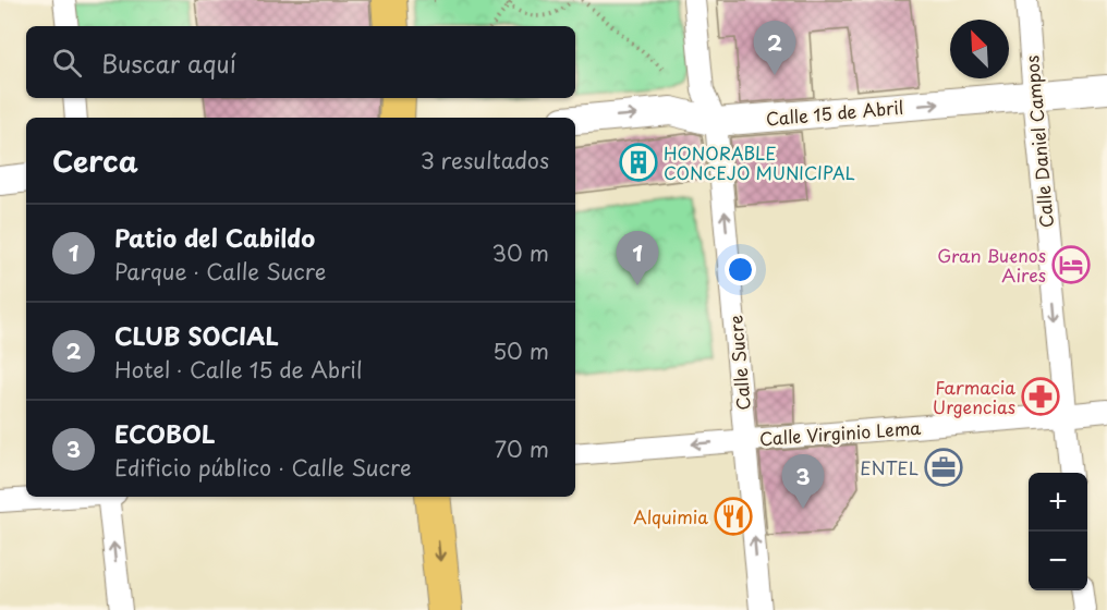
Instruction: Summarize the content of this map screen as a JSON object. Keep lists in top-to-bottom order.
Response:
{
  "streets": {
    "street": [
      "Calle 15 de Abril",
      "Calle Daniel Campos",
      "Calle Sucre",
      "Calle Virginio Lema"
    ]
  },
  "crossings": [
    ["Calle 15 de Abril", "Calle Daniel Campos"],
    ["Calle 15 de Abril", "Calle Sucre"],
    ["Calle Daniel Campos", "Calle Virginio Lema"],
    ["Calle Sucre", "Calle Virginio Lema"]
  ],
  "one_way": ["Calle 15 de Abril", "Calle Daniel Campos", "Calle Sucre"],
  "places": {
    "building": ["HONORABLE CONCEJO MUNICIPAL"],
    "hotel": ["Gran Buenos Aires"],
    "pharmacy": ["Farmacia Urgencias"],
    "office": ["ENTEL"],
    "restaurant": ["Alquimia"]
  },
  "north": "top left",
  "page": {
    "pins": ["2", "1", "3"],
    "search": "Buscar aquí",
    "heading": ["Cerca", "3 resultados"],
    "list": [
      {
        "mark": "1",
        "name": "Patio del Cabildo",
        "note": "Parque · Calle Sucre",
        "value": "30 m"
      },
      {
        "mark": "2",
        "name": "CLUB SOCIAL",
        "note": "Hotel · Calle 15 de Abril",
        "value": "50 m"
      },
      {
        "mark": "3",
        "name": "ECOBOL",
        "note": "Edificio público · Calle Sucre",
        "value": "70 m"
      }
    ],
    "map_buttons": ["+", "−"]
  }
}
